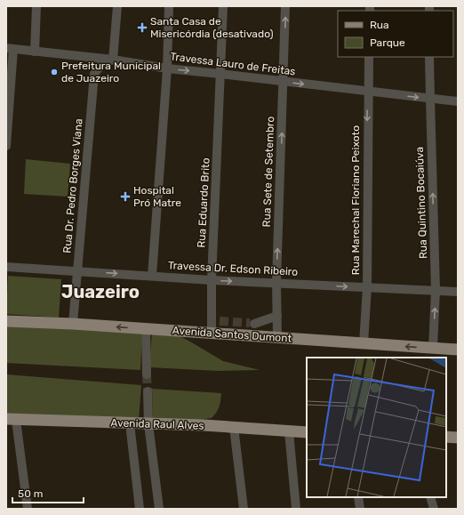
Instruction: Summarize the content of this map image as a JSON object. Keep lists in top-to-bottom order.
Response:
{
  "streets": {
    "main road": ["Avenida Santos Dumont", "Avenida Raul Alves"],
    "street": [
      "Travessa Lauro de Freitas",
      "Rua Sete de Setembro",
      "Rua Dr. Pedro Borges Viana",
      "Rua Marechal Floriano Peixoto",
      "Rua Eduardo Brito",
      "Rua Quintino Bocaiúva",
      "Travessa Dr. Edson Ribeiro"
    ]
  },
  "crossings": [
    ["Travessa Lauro de Freitas", "Rua Sete de Setembro"],
    ["Travessa Lauro de Freitas", "Rua Dr. Pedro Borges Viana"],
    ["Travessa Lauro de Freitas", "Rua Marechal Floriano Peixoto"],
    ["Travessa Lauro de Freitas", "Rua Eduardo Brito"],
    ["Travessa Lauro de Freitas", "Rua Quintino Bocaiúva"],
    ["Rua Sete de Setembro", "Travessa Dr. Edson Ribeiro"],
    ["Rua Sete de Setembro", "Avenida Santos Dumont"],
    ["Rua Dr. Pedro Borges Viana", "Travessa Dr. Edson Ribeiro"],
    ["Rua Dr. Pedro Borges Viana", "Avenida Santos Dumont"],
    ["Rua Marechal Floriano Peixoto", "Travessa Dr. Edson Ribeiro"],
    ["Rua Marechal Floriano Peixoto", "Avenida Santos Dumont"],
    ["Rua Eduardo Brito", "Travessa Dr. Edson Ribeiro"],
    ["Rua Eduardo Brito", "Avenida Santos Dumont"],
    ["Rua Quintino Bocaiúva", "Travessa Dr. Edson Ribeiro"],
    ["Rua Quintino Bocaiúva", "Avenida Santos Dumont"]
  ],
  "one_way": [
    "Travessa Lauro de Freitas",
    "Rua Sete de Setembro",
    "Rua Marechal Floriano Peixoto",
    "Rua Quintino Bocaiúva",
    "Travessa Dr. Edson Ribeiro"
  ],
  "districts": ["Juazeiro"],
  "places": {
    "health": ["Santa Casa de Misericórdia (desativado)", "Hospital Pró Matre"],
    "other": ["Prefeitura Municipal de Juazeiro"]
  },
  "legend": ["Rua", "Parque"],
  "scale_bar": "50 m"
}
